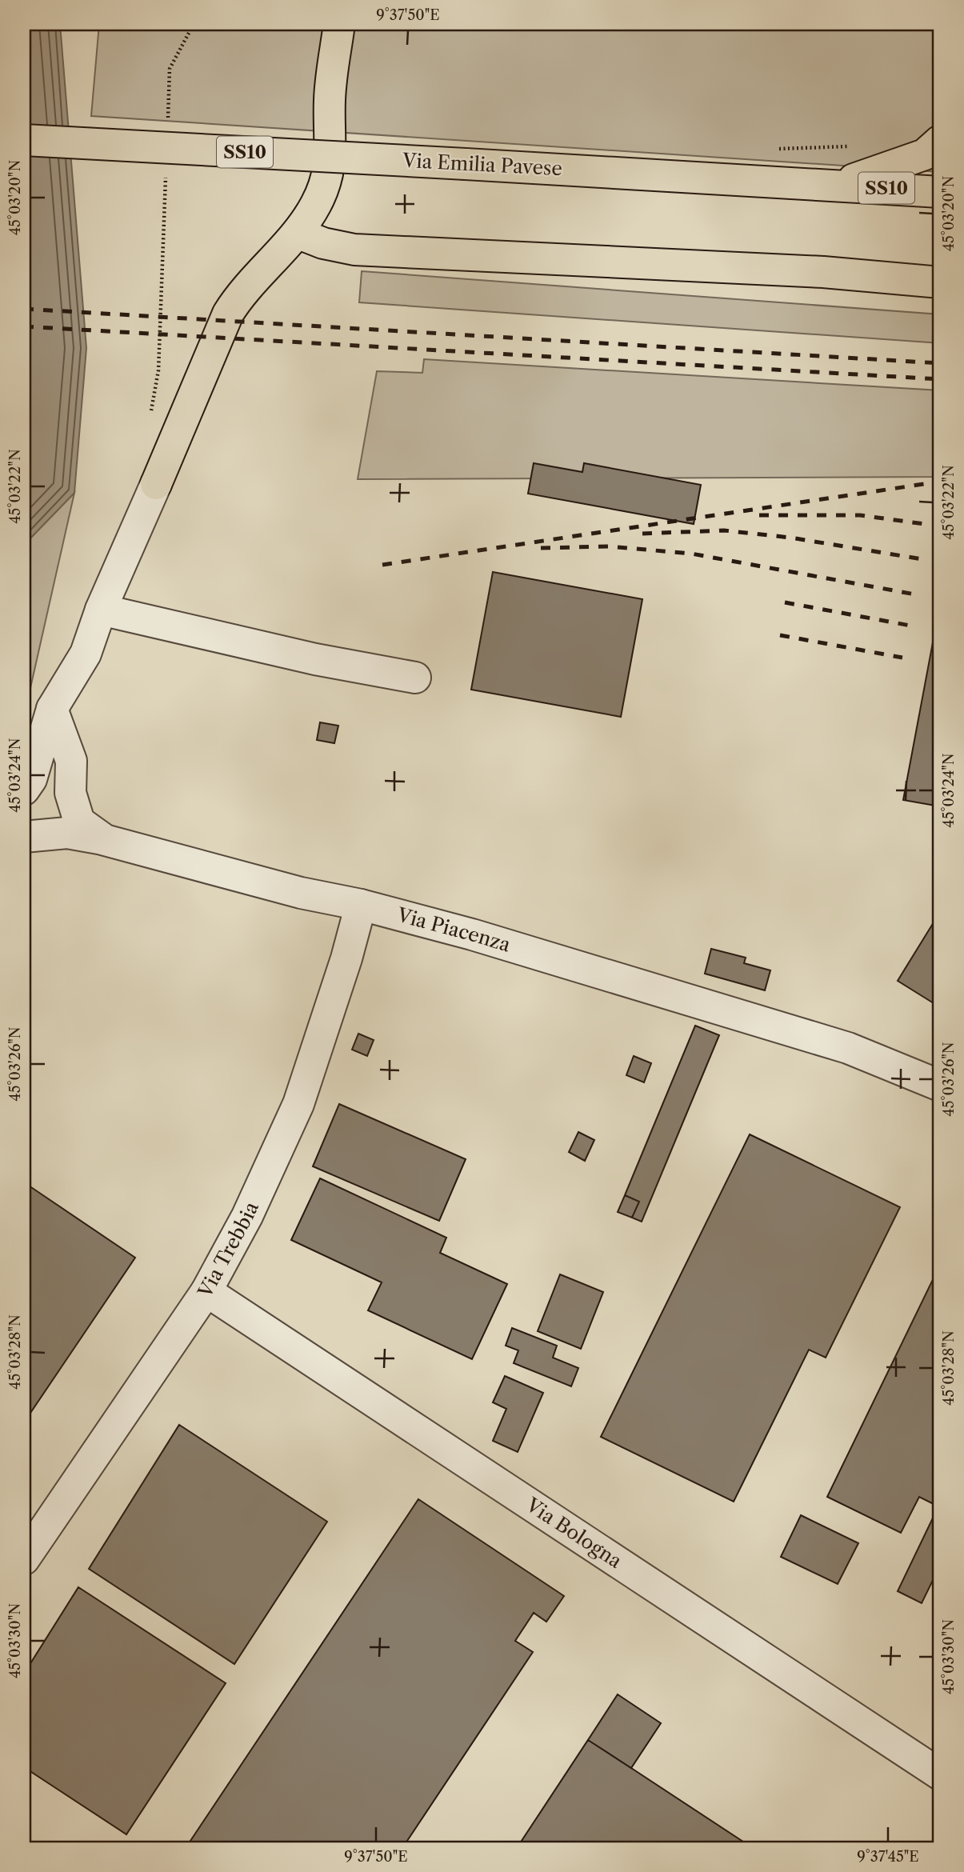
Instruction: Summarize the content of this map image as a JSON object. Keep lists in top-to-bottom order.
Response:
{
  "streets": {
    "main road": ["SS10", "Via Emilia Pavese"],
    "street": ["Via Piacenza", "Via Trebbia", "Via Bologna"]
  },
  "crossings": [
    ["Via Piacenza", "Via Trebbia"],
    ["Via Trebbia", "Via Bologna"]
  ],
  "coordinates": [
    "9°37'50\"E",
    "45°03'20\"N",
    "45°03'22\"N",
    "45°03'24\"N",
    "45°03'26\"N",
    "45°03'28\"N",
    "45°03'30\"N",
    "9°37'45\"E"
  ]
}
